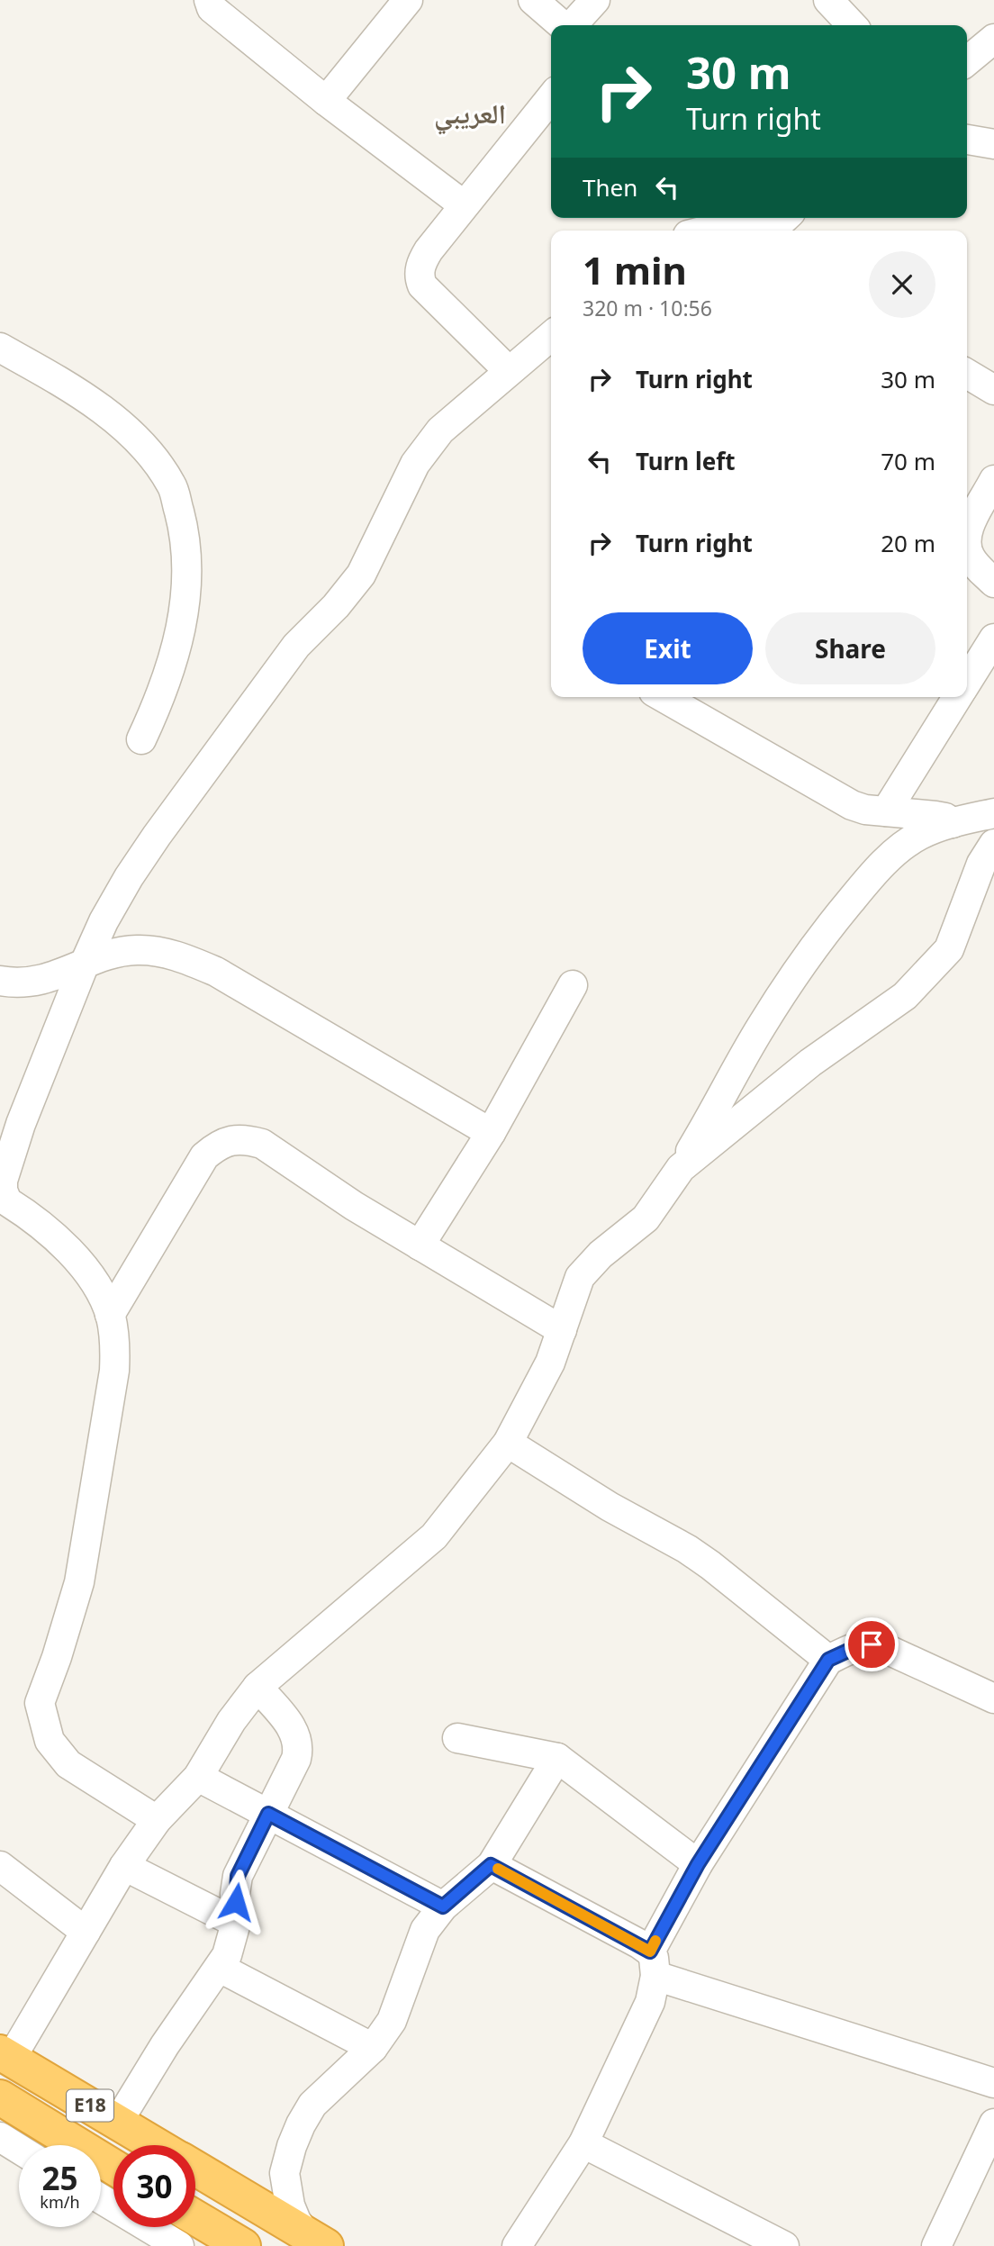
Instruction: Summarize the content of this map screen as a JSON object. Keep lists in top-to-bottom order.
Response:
{
  "streets": {
    "highway": ["E18"]
  },
  "districts": ["العريبي"],
  "page": {
    "turn": ["30 m", "Turn right"],
    "then": "Then",
    "heading": ["1 min", "320 m · 10:56"],
    "list": [
      {
        "name": "Turn right",
        "value": "30 m"
      },
      {
        "name": "Turn left",
        "value": "70 m"
      },
      {
        "name": "Turn right",
        "value": "20 m"
      }
    ],
    "buttons": ["Exit", "Share"],
    "speed": "25 km/h",
    "limit": "30"
  }
}
